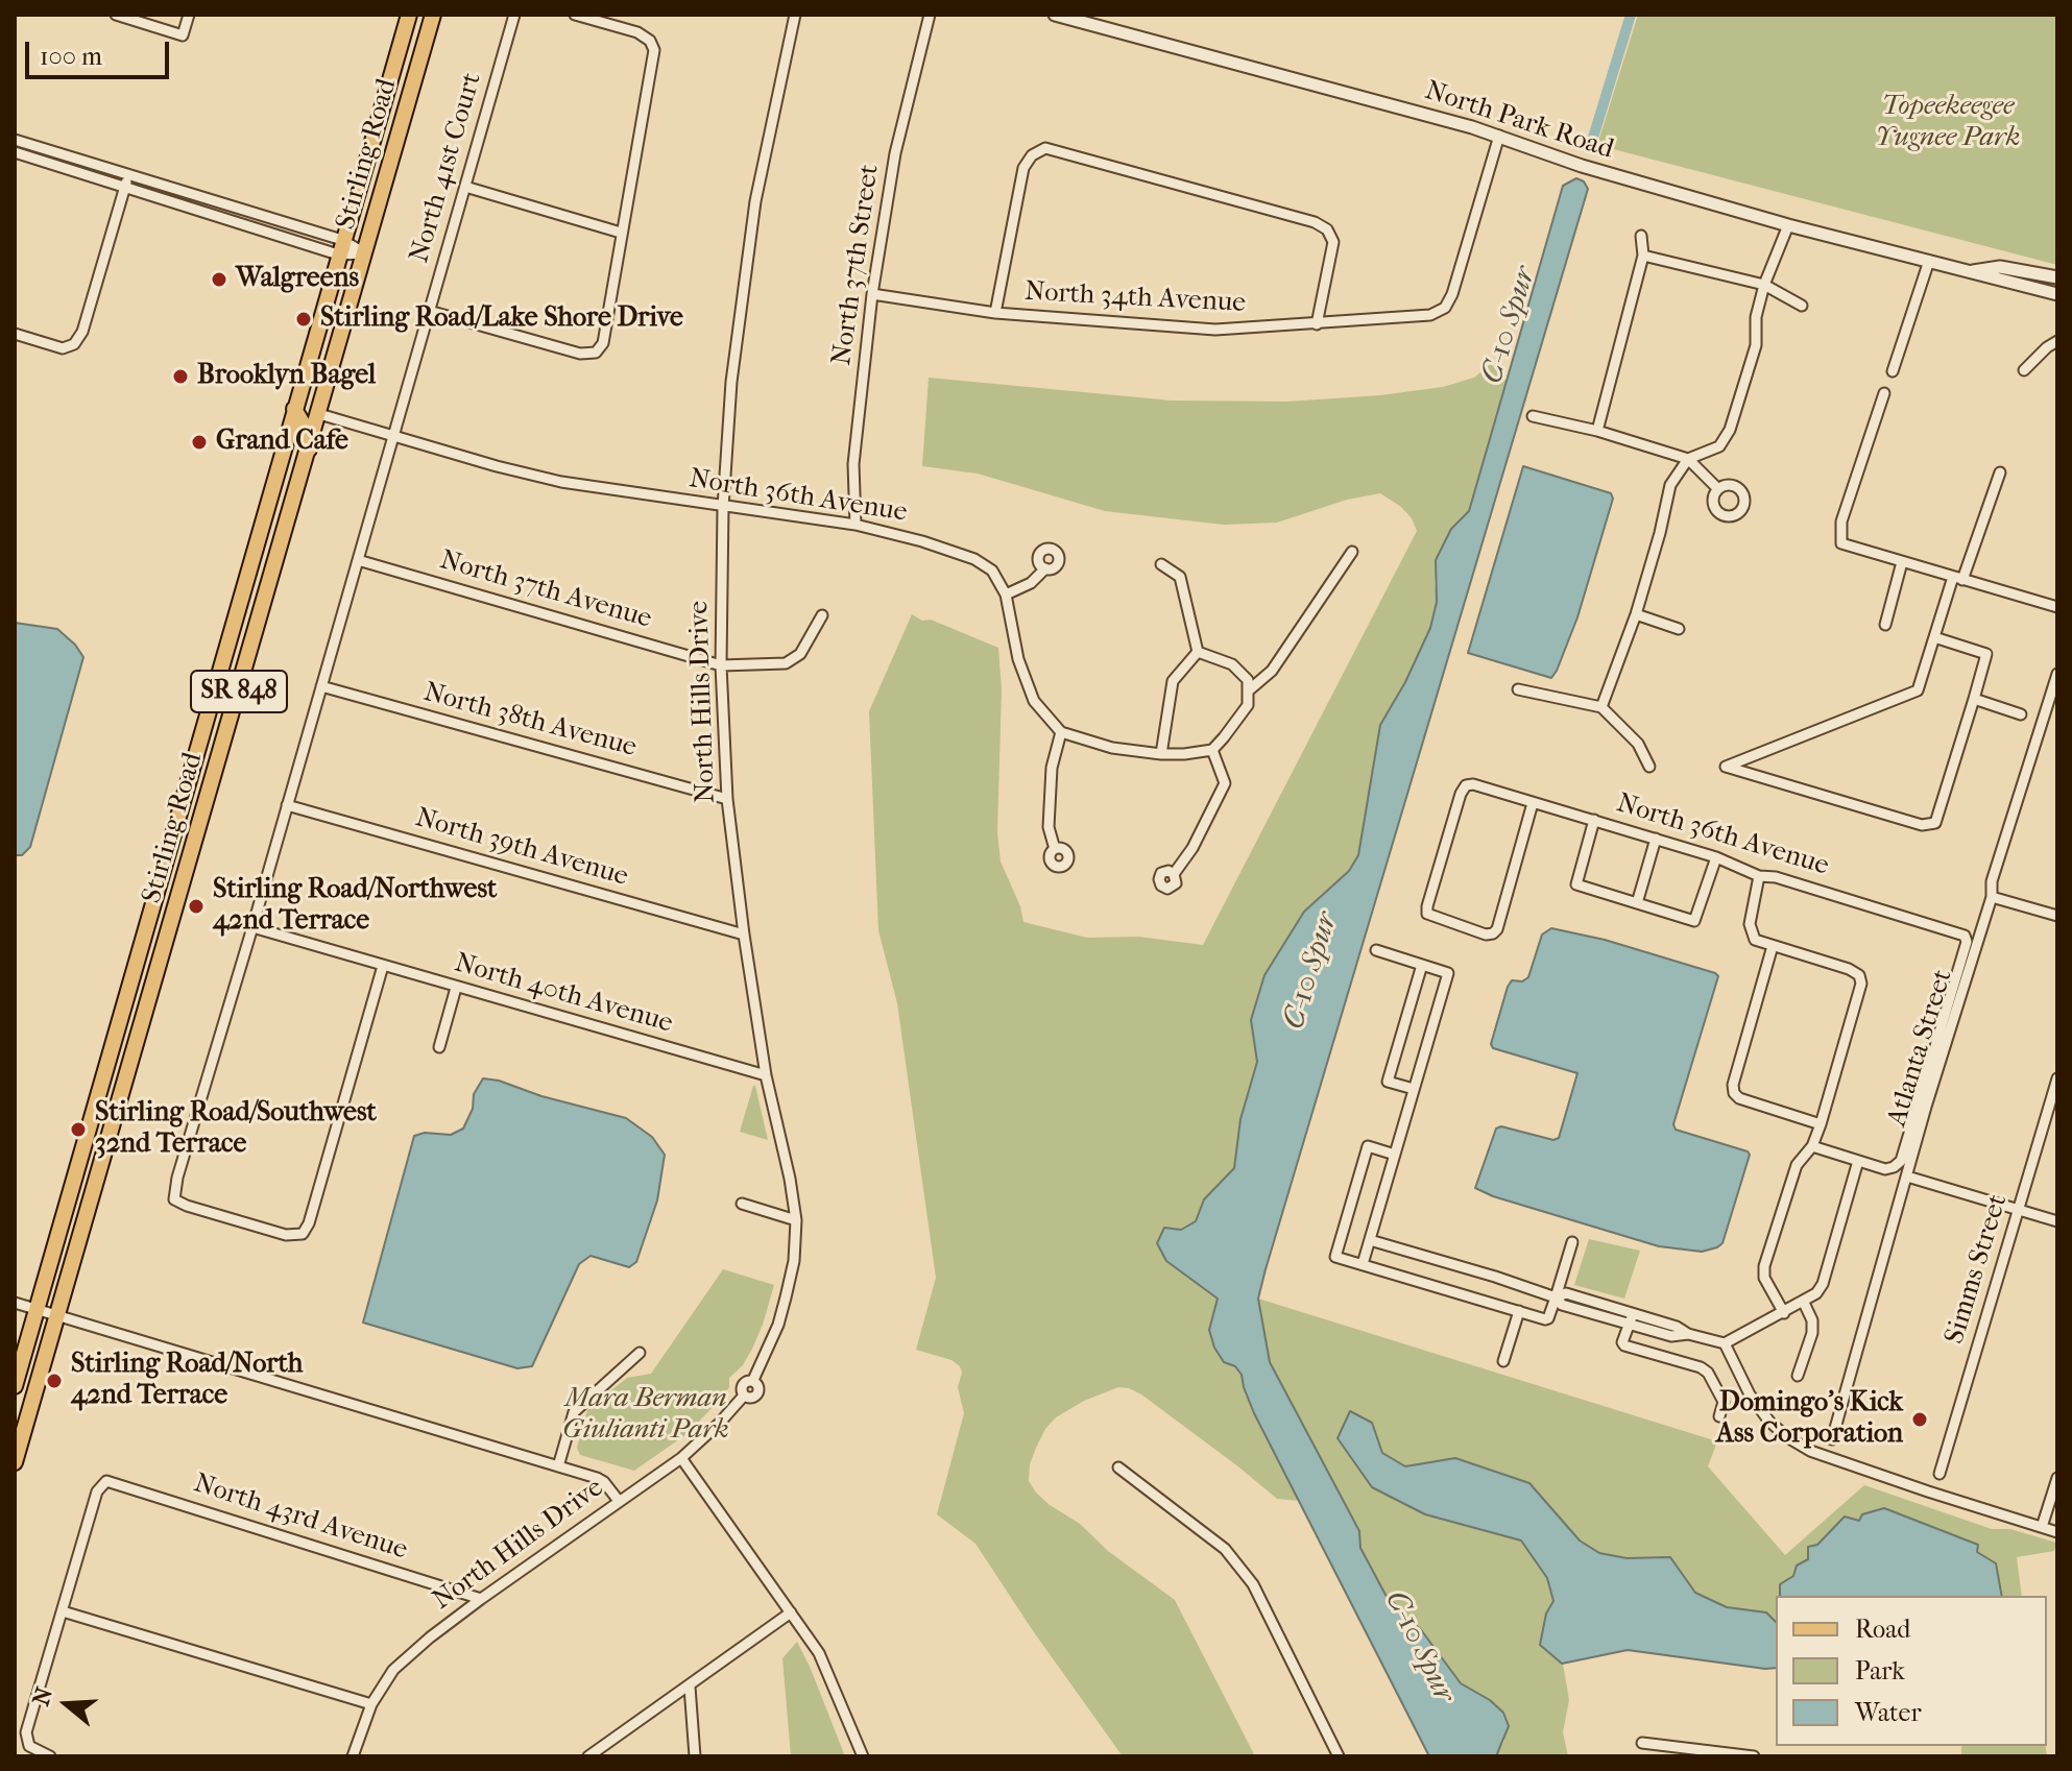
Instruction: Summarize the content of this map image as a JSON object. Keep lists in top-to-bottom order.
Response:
{
  "streets": {
    "main road": ["Stirling Road", "SR 848"],
    "street": [
      "North Park Road",
      "North 41st Court",
      "North 37th Street",
      "North 34th Avenue",
      "North 36th Avenue",
      "North 37th Avenue",
      "North Hills Drive",
      "North 38th Avenue",
      "North 39th Avenue",
      "North 40th Avenue",
      "Atlanta Street",
      "Simms Street",
      "North 43rd Avenue"
    ]
  },
  "crossings": [
    ["North Park Road", "North 34th Avenue"],
    ["Stirling Road", "North 36th Avenue"],
    ["North 41st Court", "North 36th Avenue"],
    ["North 41st Court", "North 37th Avenue"],
    ["North 41st Court", "North 38th Avenue"],
    ["North 41st Court", "North 39th Avenue"],
    ["North 41st Court", "North 40th Avenue"],
    ["North 37th Street", "North 34th Avenue"],
    ["North 37th Street", "North 36th Avenue"],
    ["North 36th Avenue", "North Hills Drive"],
    ["North 37th Avenue", "North Hills Drive"],
    ["North Hills Drive", "North 38th Avenue"],
    ["North Hills Drive", "North 39th Avenue"],
    ["North Hills Drive", "North 40th Avenue"],
    ["North Hills Drive", "North 43rd Avenue"]
  ],
  "water": ["C-10 Spur"],
  "parks": ["Topeekeegee Yugnee Park", "Mara Berman Giulianti Park"],
  "places": [
    "Walgreens",
    "Stirling Road/Lake Shore Drive",
    "Brooklyn Bagel",
    "Grand Cafe",
    "Stirling Road/Northwest 42nd Terrace",
    "Stirling Road/Southwest 32nd Terrace",
    "Stirling Road/North 42nd Terrace",
    "Domingo's Kick Ass Corporation"
  ],
  "legend": ["Road", "Park", "Water"],
  "scale_bar": "100 m",
  "north": "left"
}
